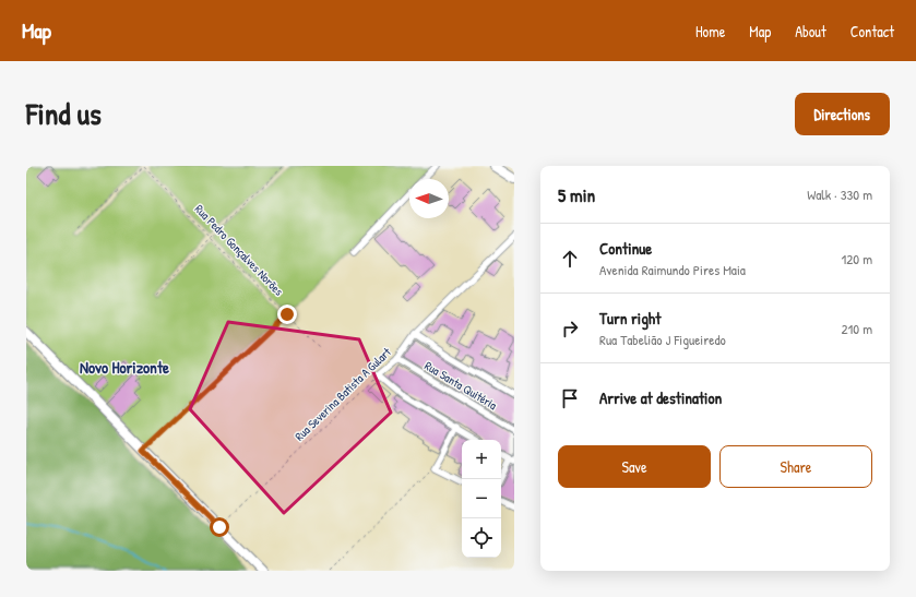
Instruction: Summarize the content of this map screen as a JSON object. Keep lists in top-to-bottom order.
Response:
{
  "streets": {
    "street": ["Rua Santa Quitéria", "Rua Severina Batista A Gulart"],
    "path": ["Rua Pedro Gonçalves Norões"]
  },
  "crossings": [
    ["Rua Santa Quitéria", "Rua Severina Batista A Gulart"]
  ],
  "districts": ["Novo Horizonte"],
  "north": "left",
  "page": {
    "header": "Map",
    "nav": [
      "Home",
      "Map",
      "About",
      "Contact"
    ],
    "title": "Find us",
    "buttons": [
      "Directions",
      ["Save", "Share"]
    ],
    "heading": ["5 min", "Walk · 330 m"],
    "list": [
      ["Continue", "Avenida Raimundo Pires Maia", "120 m"],
      ["Turn right", "Rua Tabelião J Figueiredo", "210 m"],
      "Arrive at destination"
    ],
    "map_buttons": ["+", "−"]
  }
}
